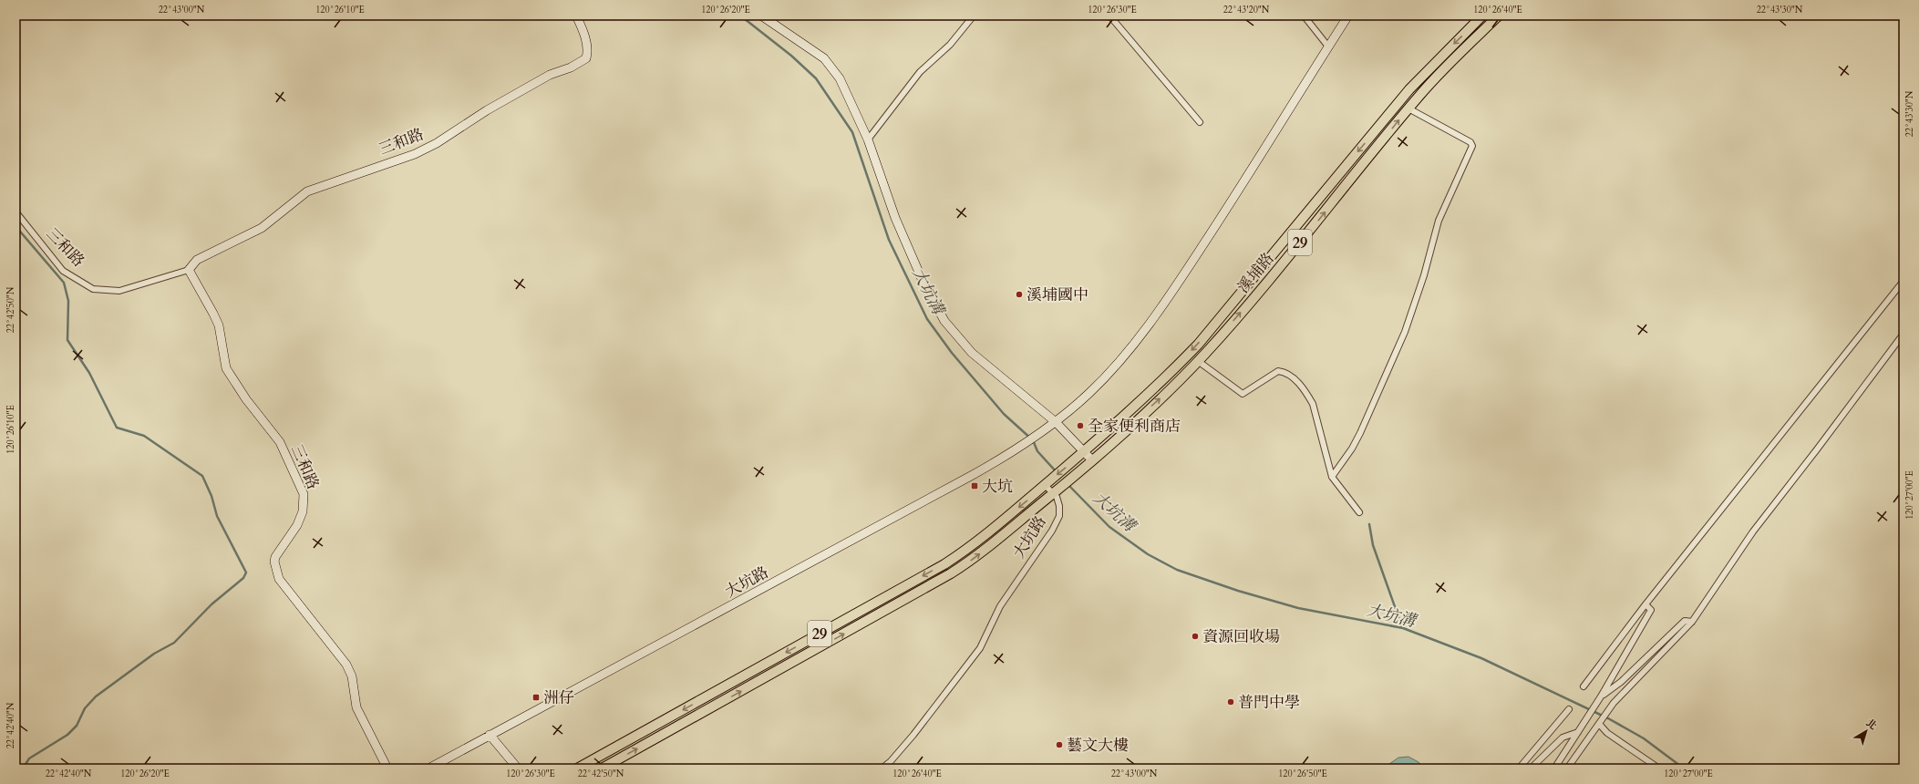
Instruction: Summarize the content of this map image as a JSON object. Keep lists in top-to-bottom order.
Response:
{
  "streets": {
    "main road": ["29", "溪埔路", "大坑路"],
    "street": ["三和路"]
  },
  "crossings": [
    ["溪埔路", "大坑路"]
  ],
  "water": ["大坑溝"],
  "places": {
    "other": [
      "溪埔國中",
      "全家便利商店",
      "資源回收場",
      "普門中學",
      "藝文大樓"
    ],
    "transit": ["大坑", "洲仔"]
  },
  "north": "top right",
  "coordinates": [
    "22°43'00\"N",
    "120°26'10\"E",
    "120°26'20\"E",
    "120°26'30\"E",
    "22°43'20\"N",
    "120°26'40\"E",
    "22°43'30\"N",
    "22°42'50\"N",
    "120°27'00\"E",
    "22°42'40\"N",
    "120°26'50\"E"
  ]
}
